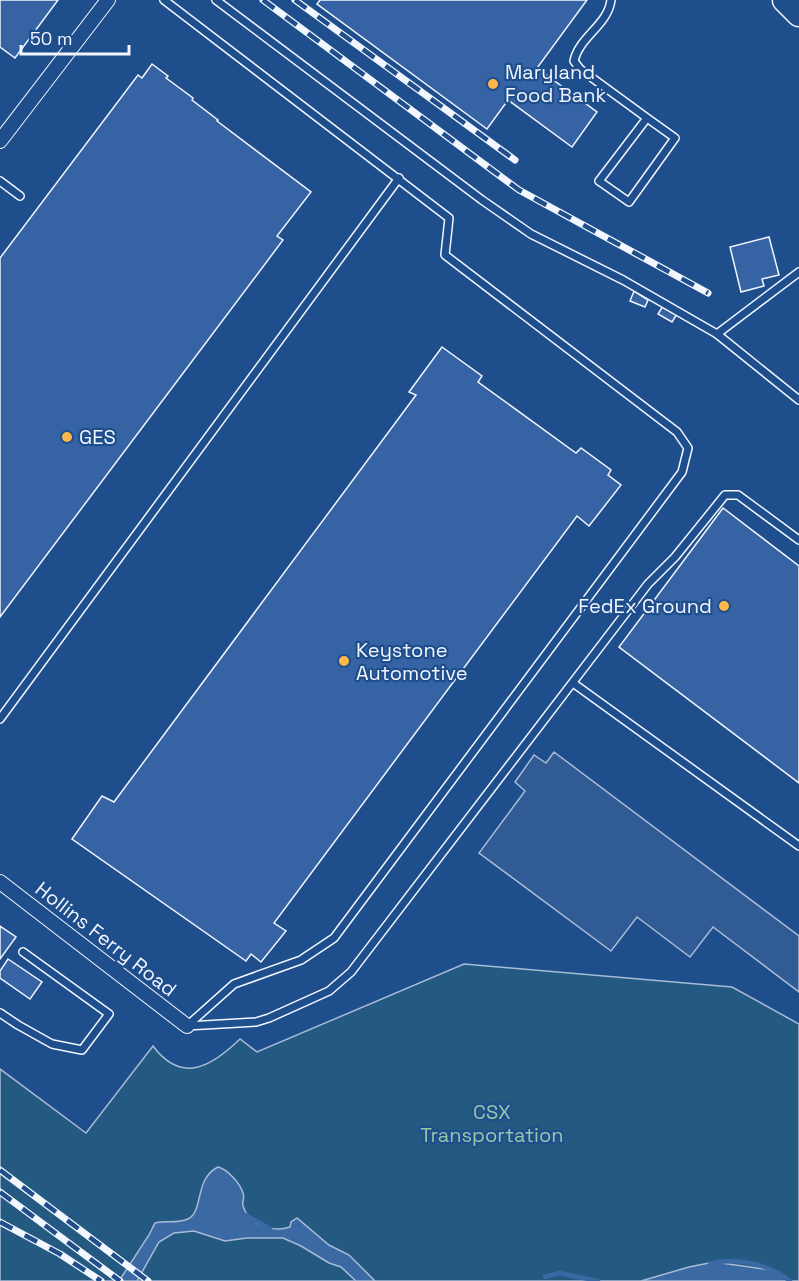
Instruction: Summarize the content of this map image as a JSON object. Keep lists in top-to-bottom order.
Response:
{
  "streets": {
    "street": ["Hollins Ferry Road"]
  },
  "parks": ["CSX Transportation"],
  "places": [
    "Maryland Food Bank",
    "GES",
    "FedEx Ground",
    "Keystone Automotive"
  ],
  "scale_bar": "50 m"
}
